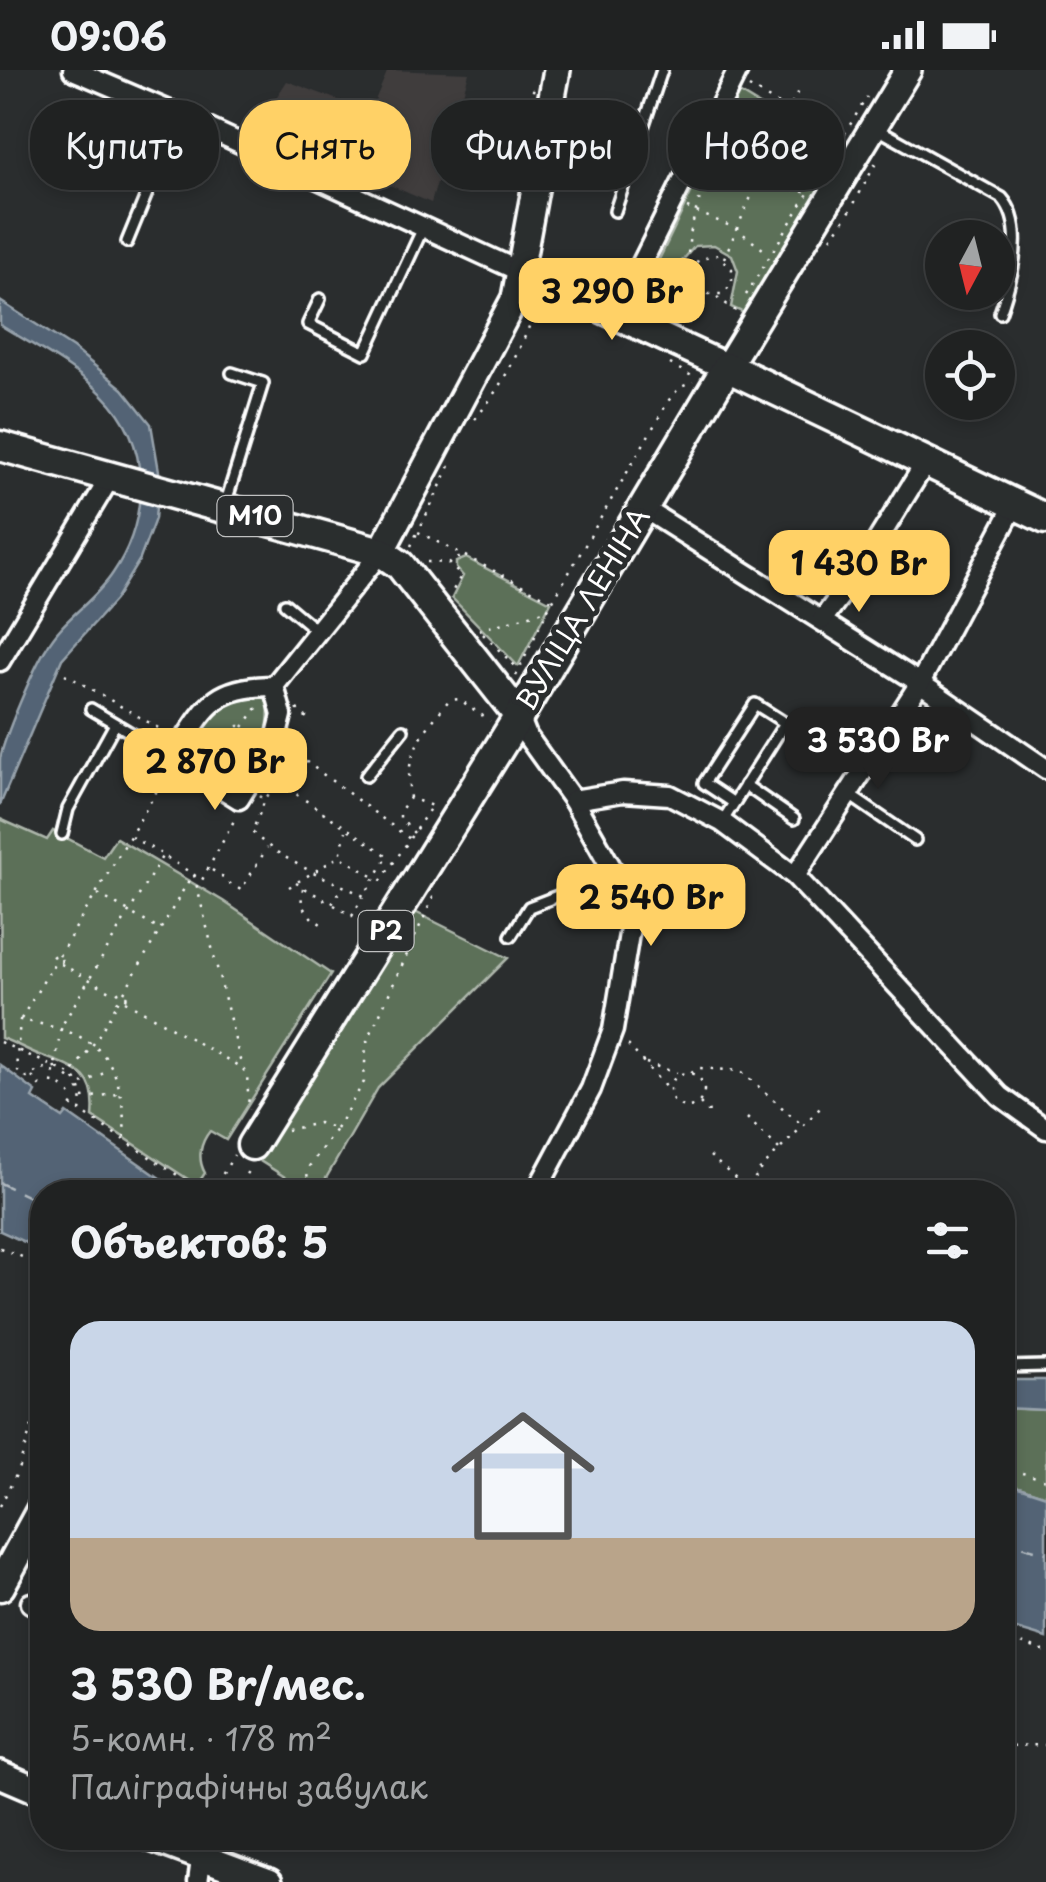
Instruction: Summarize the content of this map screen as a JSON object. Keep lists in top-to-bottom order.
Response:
{
  "streets": {
    "main road": ["М10", "ВУЛІЦА ЛЕНІНА", "Р2"]
  },
  "crossings": [
    ["М10", "ВУЛІЦА ЛЕНІНА"]
  ],
  "north": "bottom",
  "page": {
    "status": "09:06",
    "chip": [
      "Купить",
      "Снять",
      "Фильтры",
      "Новое"
    ],
    "price": [
      "3 290 Br",
      "1 430 Br",
      "3 530 Br",
      "2 870 Br",
      "2 540 Br"
    ],
    "heading": "Объектов: 5",
    "list": [
      {
        "name": "3 530 Br/мес.",
        "note": "5-комн. · 178 m² · Паліграфічны завулак"
      }
    ]
  }
}
